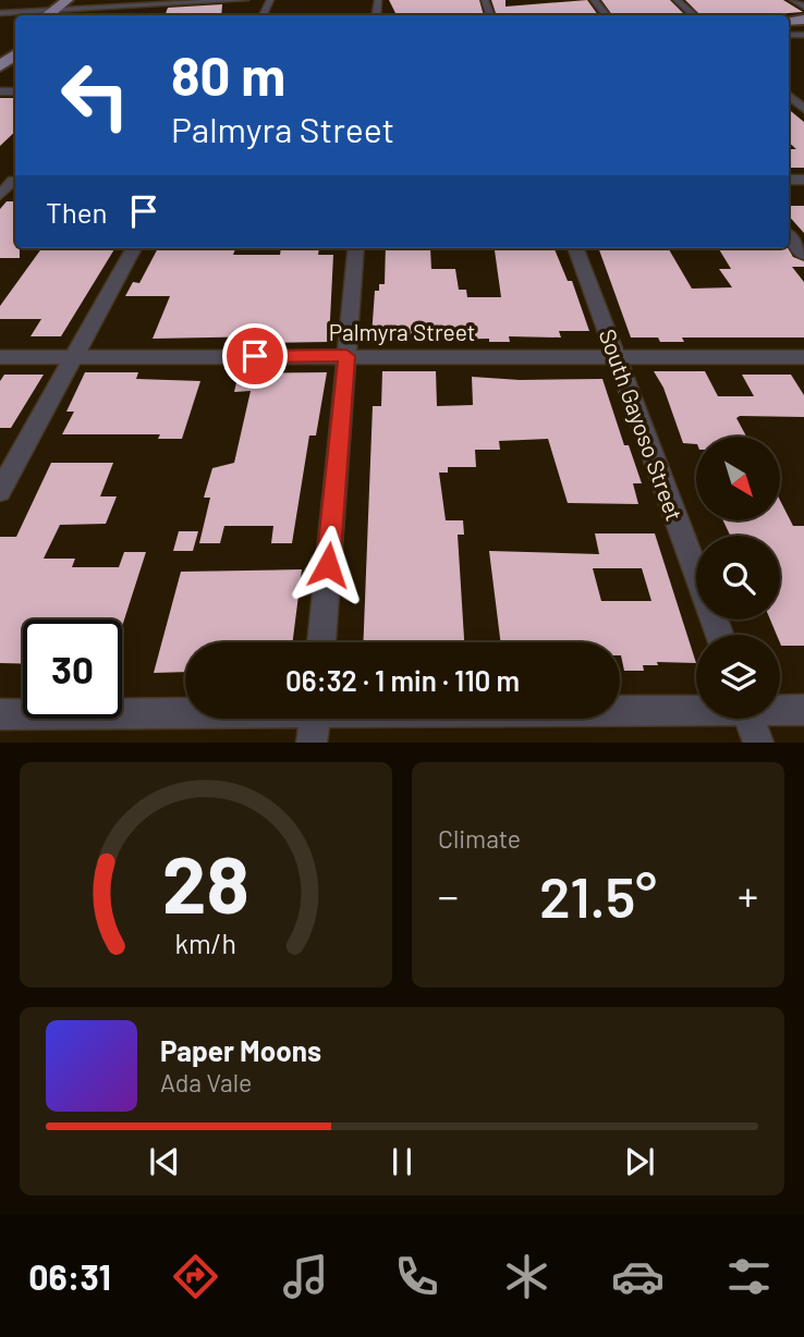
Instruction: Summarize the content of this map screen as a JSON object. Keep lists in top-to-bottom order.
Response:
{
  "streets": {
    "street": ["Palmyra Street", "South Gayoso Street"]
  },
  "crossings": [
    ["Palmyra Street", "South Gayoso Street"]
  ],
  "north": "bottom right",
  "page": {
    "turn": ["80 m", "Palmyra Street"],
    "then": "Then",
    "limit": "30",
    "trip": "06:32 · 1 min · 110 m",
    "tile": "Climate",
    "heat": ["−", "21.5°", "+"],
    "song": ["Paper Moons", "Ada Vale"],
    "tabs": "06:31",
    "gauge": ["28", "km/h"]
  }
}
